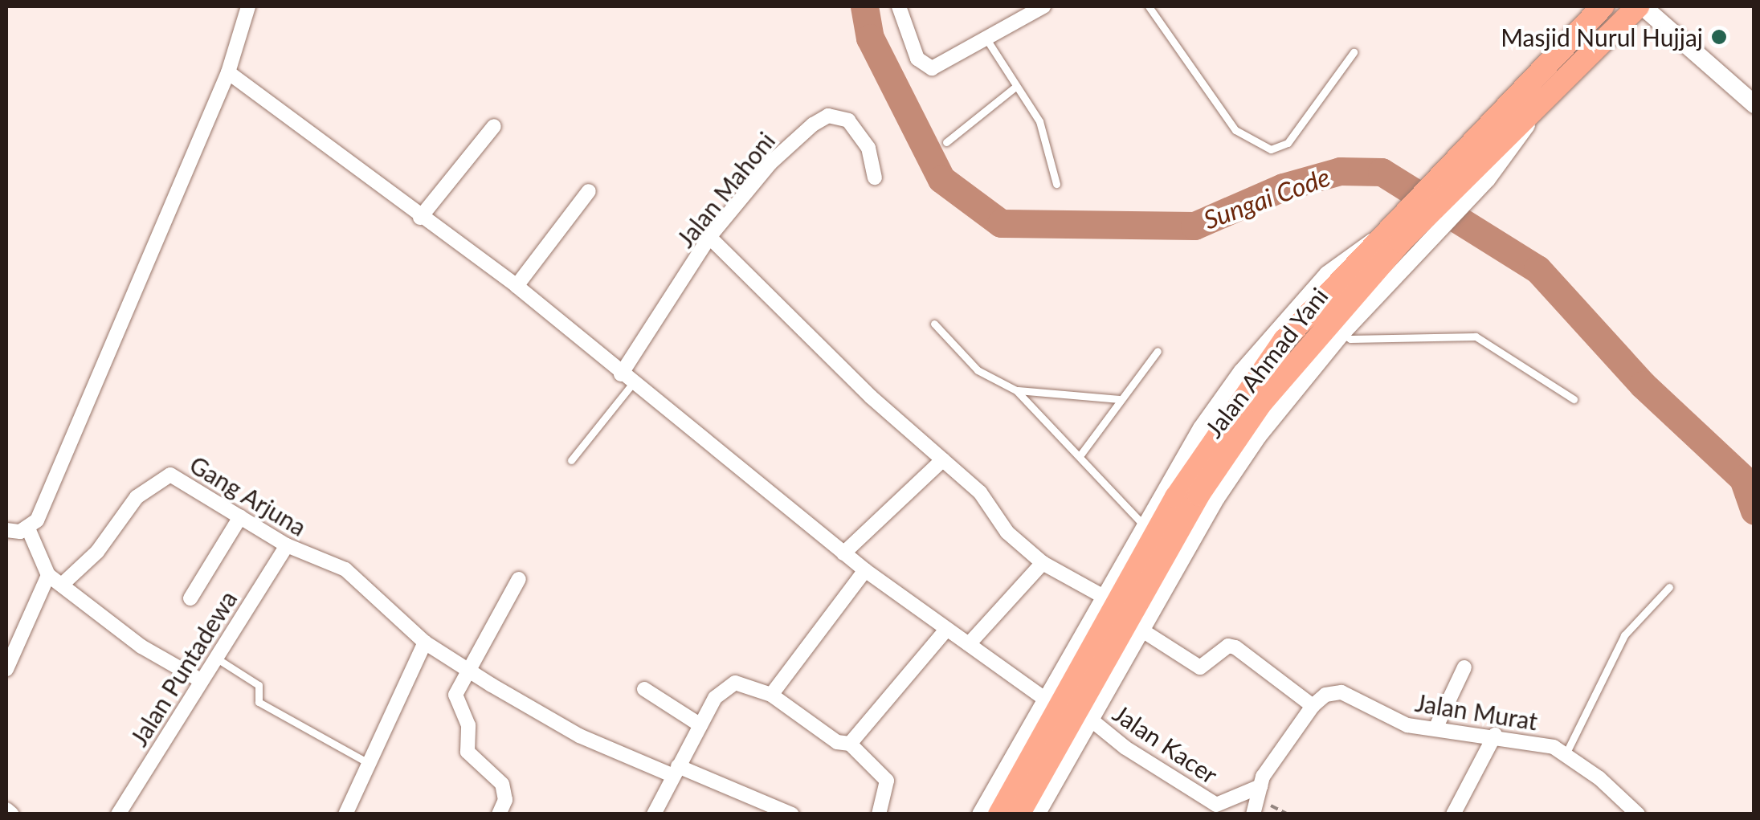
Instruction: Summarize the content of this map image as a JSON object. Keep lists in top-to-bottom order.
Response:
{
  "streets": {
    "highway": ["Jalan Ahmad Yani"],
    "street": [
      "Jalan Mahoni",
      "Gang Arjuna",
      "Jalan Puntadewa",
      "Jalan Murat",
      "Jalan Kacer"
    ]
  },
  "crossings": [
    ["Jalan Ahmad Yani", "Jalan Kacer"],
    ["Gang Arjuna", "Jalan Puntadewa"]
  ],
  "water": ["Sungai Code"],
  "places": ["Masjid Nurul Hujjaj"]
}
